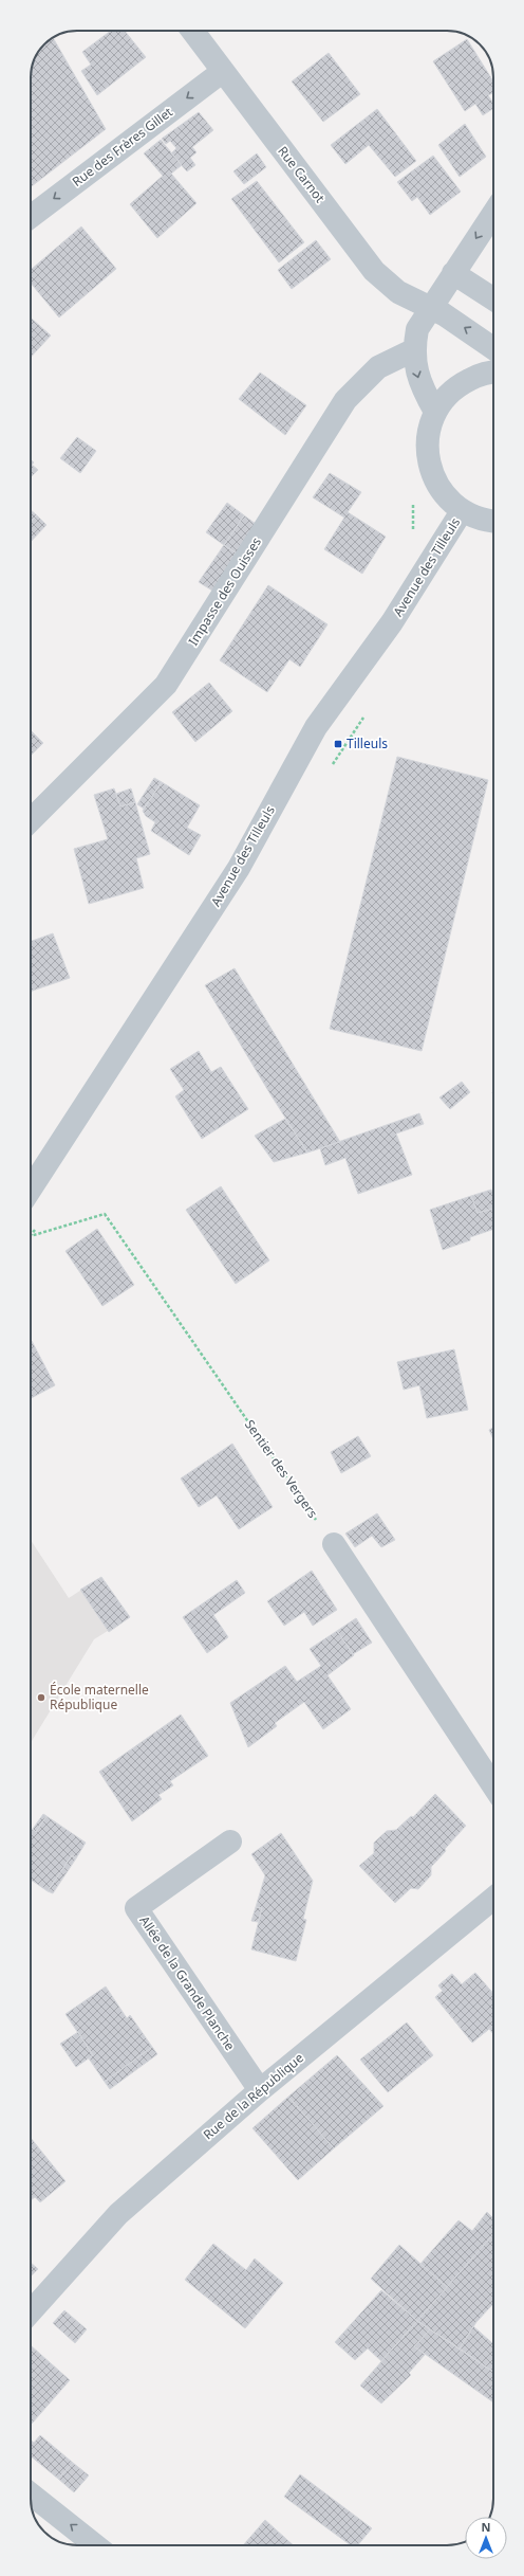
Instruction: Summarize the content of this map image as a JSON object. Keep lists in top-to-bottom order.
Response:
{
  "streets": {
    "street": [
      "Rue des Frères Gillet",
      "Rue Carnot",
      "Avenue des Tilleuls",
      "Impasse des Ouisses",
      "Allée de la Grande Planche",
      "Rue de la République"
    ],
    "path": ["Sentier des Vergers"]
  },
  "crossings": [
    ["Rue des Frères Gillet", "Rue Carnot"],
    ["Allée de la Grande Planche", "Rue de la République"]
  ],
  "one_way": ["Rue des Frères Gillet"],
  "places": {
    "transit": ["Tilleuls"],
    "other": ["École maternelle République"]
  },
  "north": "top"
}
